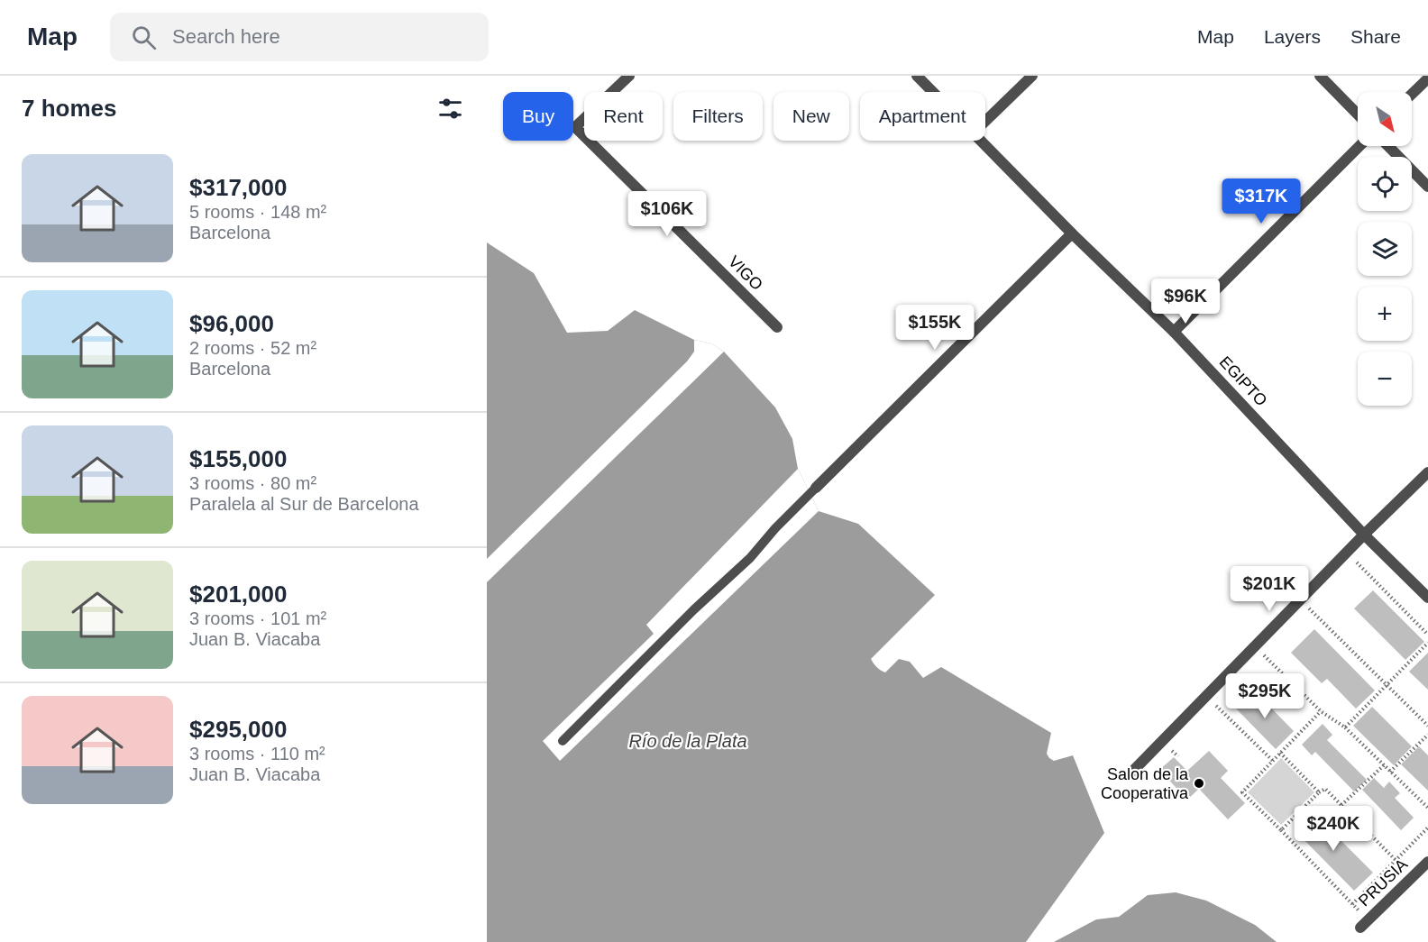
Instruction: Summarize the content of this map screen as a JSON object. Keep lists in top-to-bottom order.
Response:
{
  "streets": {
    "street": ["VIGO", "EGIPTO", "PRUSIA"]
  },
  "water": ["Río de la Plata"],
  "places": ["Salon de la Cooperativa"],
  "north": "bottom right",
  "page": {
    "header": "Map",
    "search": "Search here",
    "nav": ["Map", "Layers", "Share"],
    "heading": "7 homes",
    "map_buttons": ["+", "−"],
    "chip": [
      "Buy",
      "Rent",
      "Filters",
      "New",
      "Apartment"
    ],
    "list": [
      {
        "name": "$317,000",
        "note": "5 rooms · 148 m² · Barcelona"
      },
      {
        "name": "$96,000",
        "note": "2 rooms · 52 m² · Barcelona"
      },
      {
        "name": "$155,000",
        "note": "3 rooms · 80 m² · Paralela al Sur de Barcelona"
      },
      {
        "name": "$201,000",
        "note": "3 rooms · 101 m² · Juan B. Viacaba"
      },
      {
        "name": "$295,000",
        "note": "3 rooms · 110 m² · Juan B. Viacaba"
      }
    ],
    "price": [
      "$317K",
      "$106K",
      "$96K",
      "$155K",
      "$201K",
      "$295K",
      "$240K"
    ]
  }
}
